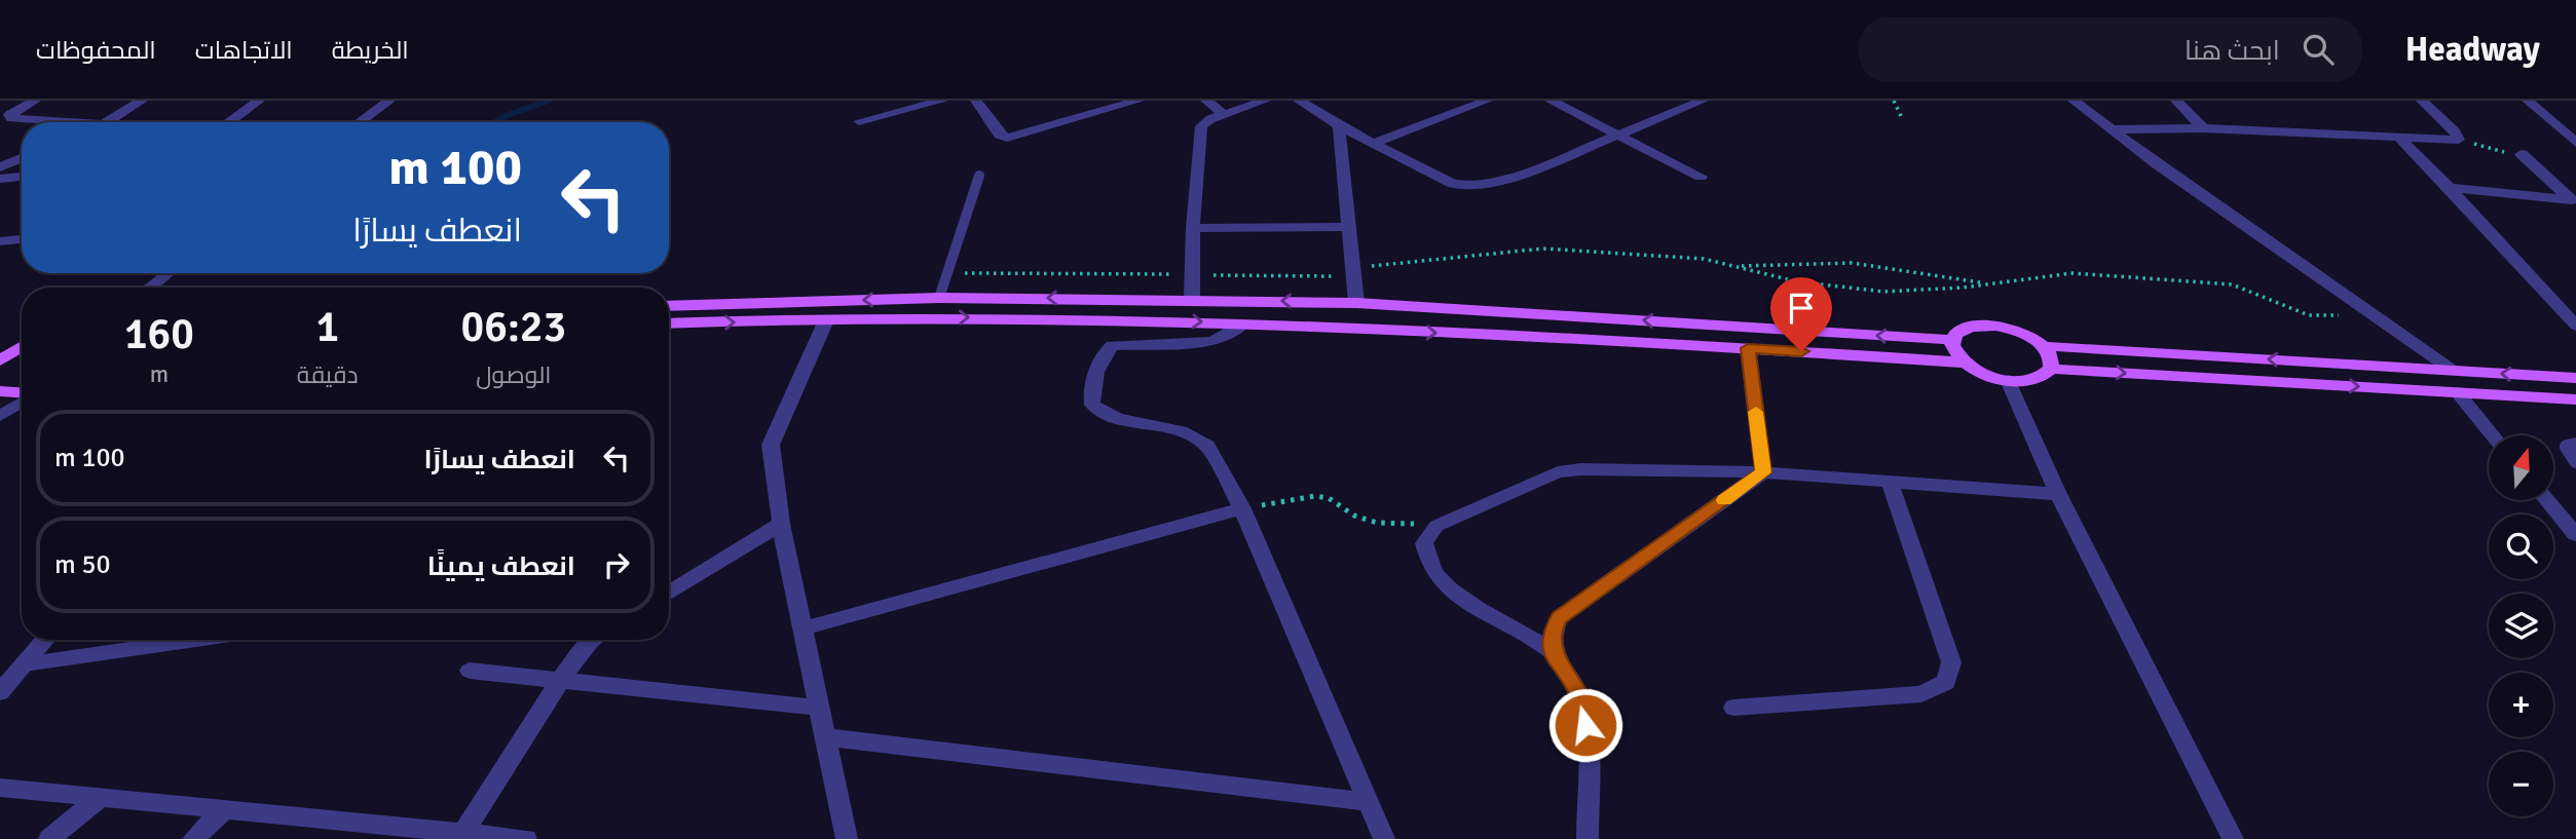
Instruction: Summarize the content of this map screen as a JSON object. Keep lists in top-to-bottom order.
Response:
{
  "north": "top",
  "page": {
    "header": "Headway",
    "search": "ابحث هنا",
    "nav": ["الخريطة", "الاتجاهات", "المحفوظات"],
    "turn": ["100 m", "انعطف يسارًا"],
    "eta": [
      "06:23",
      "الوصول",
      "1",
      "دقيقة",
      "160",
      "m"
    ],
    "list": [
      {
        "name": "انعطف يسارًا",
        "value": "100 m"
      },
      {
        "name": "انعطف يمينًا",
        "value": "50 m"
      }
    ],
    "map_buttons": ["+", "−"]
  }
}
